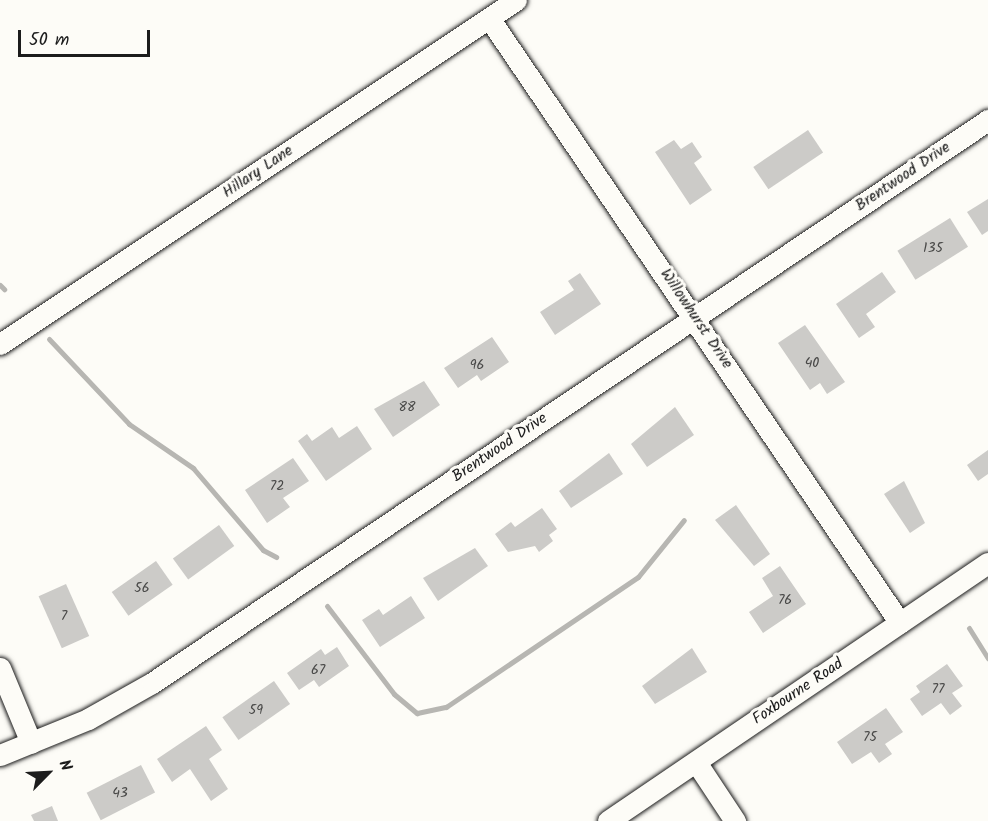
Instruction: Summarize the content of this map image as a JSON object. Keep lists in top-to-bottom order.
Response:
{
  "streets": {
    "street": [
      "Hillary Lane",
      "Brentwood Drive",
      "Willowhurst Drive",
      "Foxbourne Road"
    ]
  },
  "crossings": [
    ["Hillary Lane", "Willowhurst Drive"],
    ["Brentwood Drive", "Willowhurst Drive"],
    ["Willowhurst Drive", "Foxbourne Road"]
  ],
  "house_numbers": [
    "135",
    "40",
    "96",
    "88",
    "72",
    "56",
    "76",
    "7",
    "67",
    "77",
    "59",
    "75",
    "43"
  ],
  "scale_bar": "50 m",
  "north": "top right"
}
